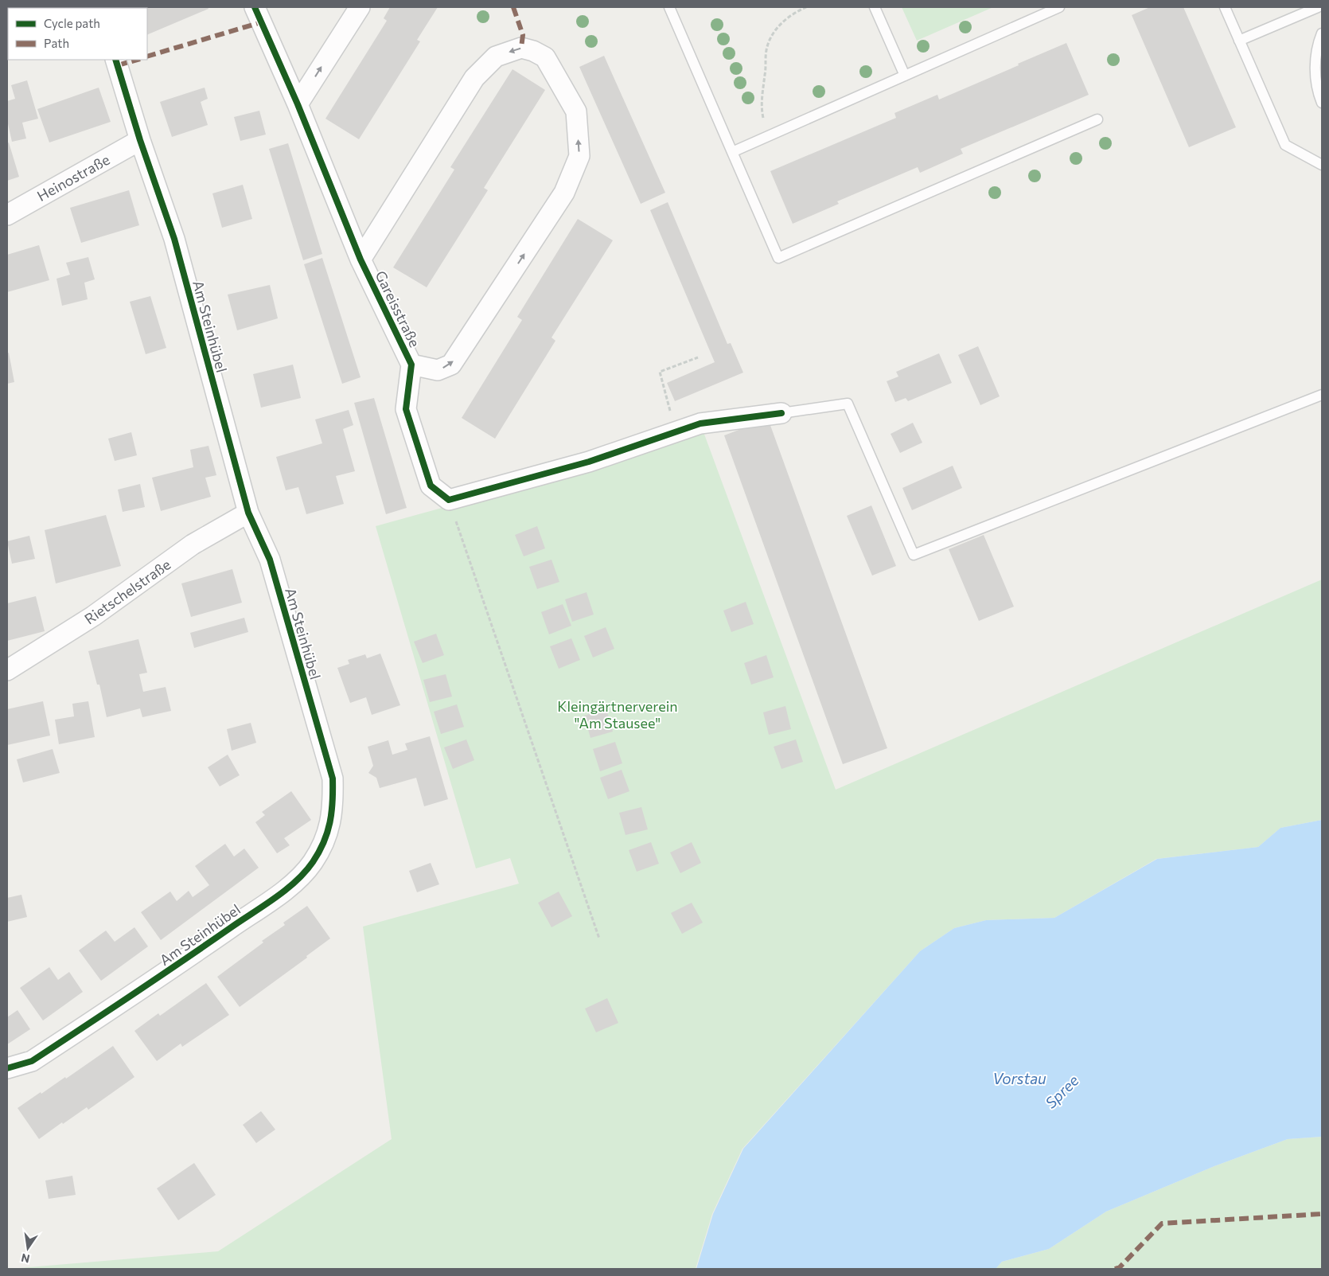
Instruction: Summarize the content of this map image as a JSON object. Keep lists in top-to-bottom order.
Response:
{
  "streets": {
    "street": [
      "Heinostraße",
      "Gareisstraße",
      "Am Steinhübel",
      "Rietschelstraße"
    ]
  },
  "crossings": [
    ["Heinostraße", "Am Steinhübel"],
    ["Am Steinhübel", "Rietschelstraße"]
  ],
  "water": ["Vorstau", "Spree"],
  "parks": ["Kleingärtnerverein \"Am Stausee\""],
  "legend": ["Cycle path", "Path"],
  "north": "bottom"
}
